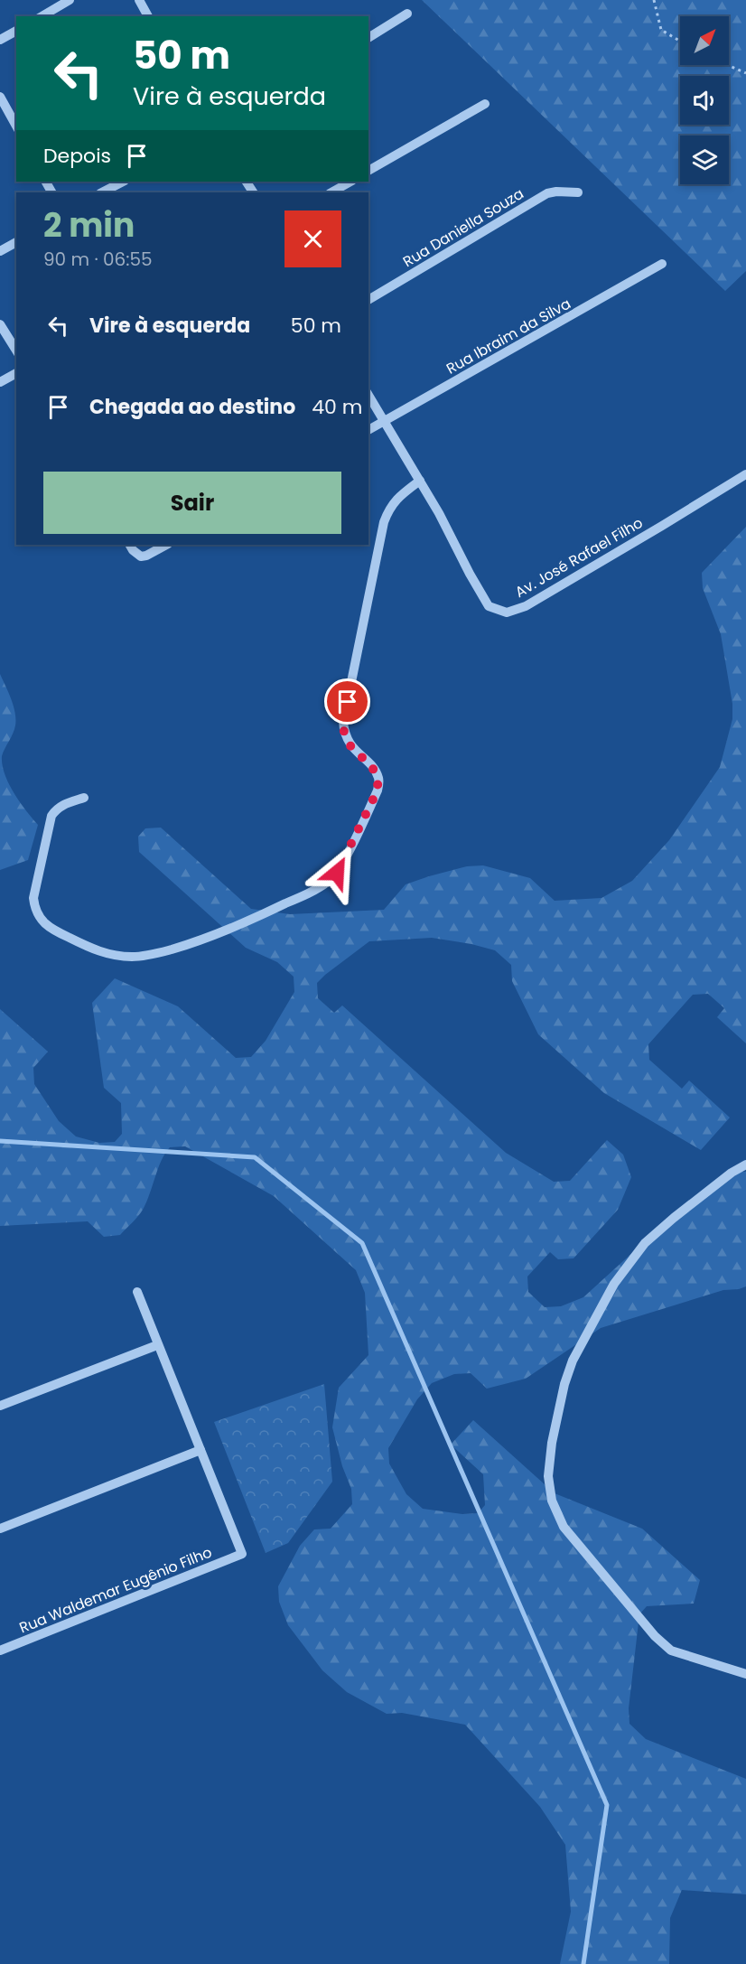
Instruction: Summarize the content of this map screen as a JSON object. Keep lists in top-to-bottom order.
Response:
{
  "streets": {
    "street": [
      "Rua Daniella Souza",
      "Rua Ibraim da Silva",
      "Av. José Rafael Filho",
      "Rua Waldemar Eugênio Filho"
    ]
  },
  "crossings": [
    ["Rua Ibraim da Silva", "Av. José Rafael Filho"]
  ],
  "north": "top right",
  "page": {
    "turn": ["50 m", "Vire à esquerda"],
    "then": "Depois",
    "heading": ["2 min", "90 m · 06:55"],
    "list": [
      {
        "name": "Vire à esquerda",
        "value": "50 m"
      },
      {
        "name": "Chegada ao destino",
        "value": "40 m"
      }
    ],
    "buttons": "Sair"
  }
}
